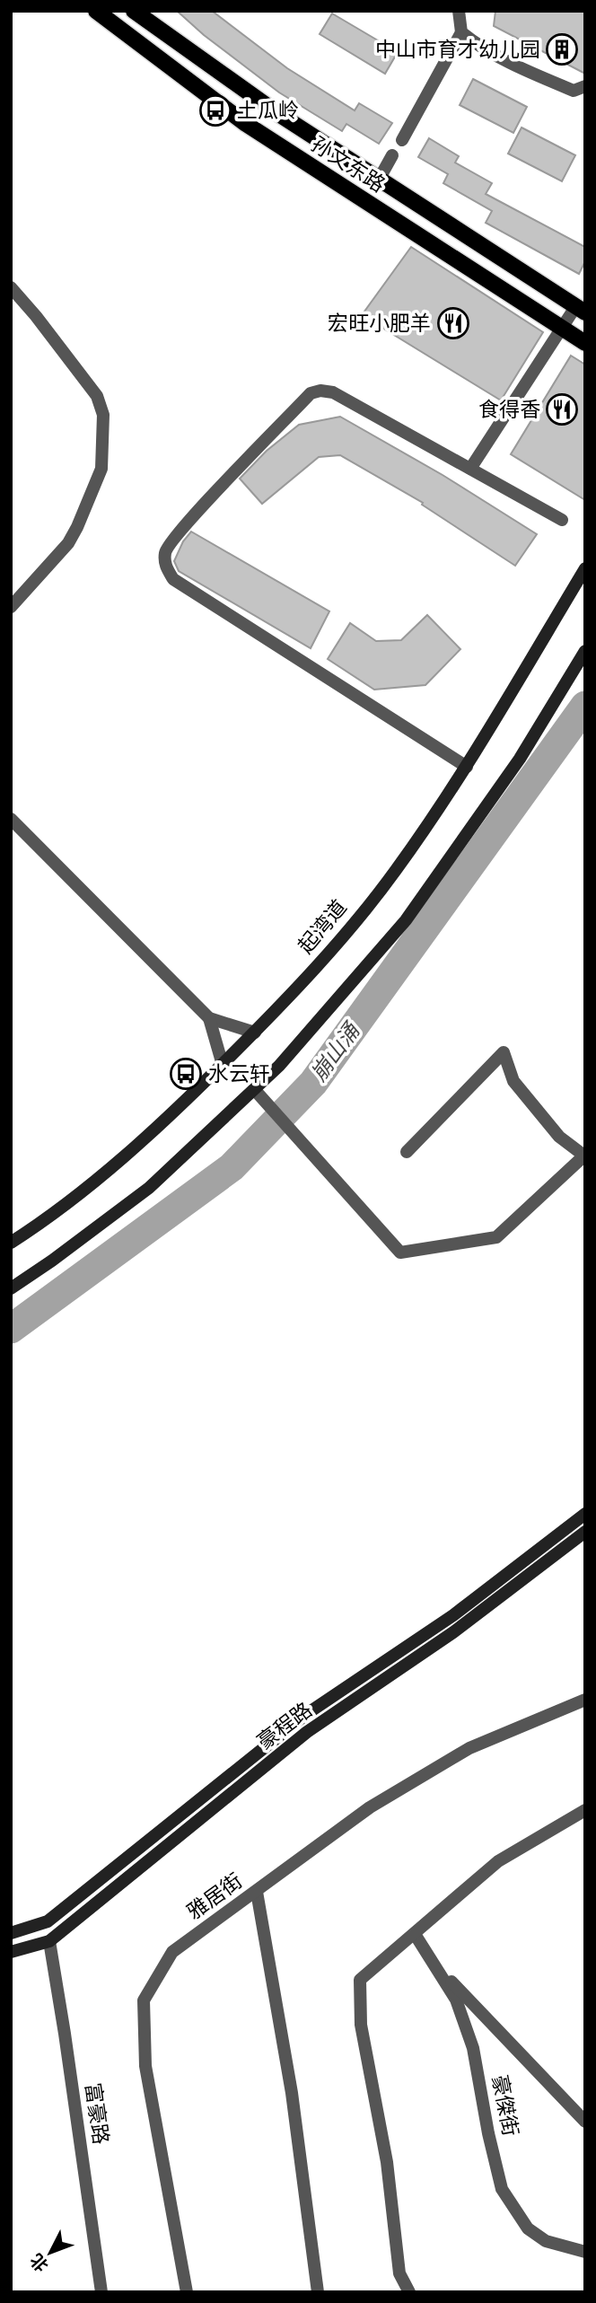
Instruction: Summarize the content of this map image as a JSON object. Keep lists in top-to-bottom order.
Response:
{
  "streets": {
    "main road": ["孙文东路", "起湾道", "豪程路"],
    "street": ["雅居街", "豪傑街", "富豪路"]
  },
  "crossings": [
    ["豪程路", "富豪路"]
  ],
  "water": ["崩山涌"],
  "places": {
    "building": ["中山市育才幼儿园"],
    "bus stop": ["土瓜岭", "水云轩"],
    "restaurant": ["宏旺小肥羊", "食得香"]
  },
  "north": "bottom left"
}
